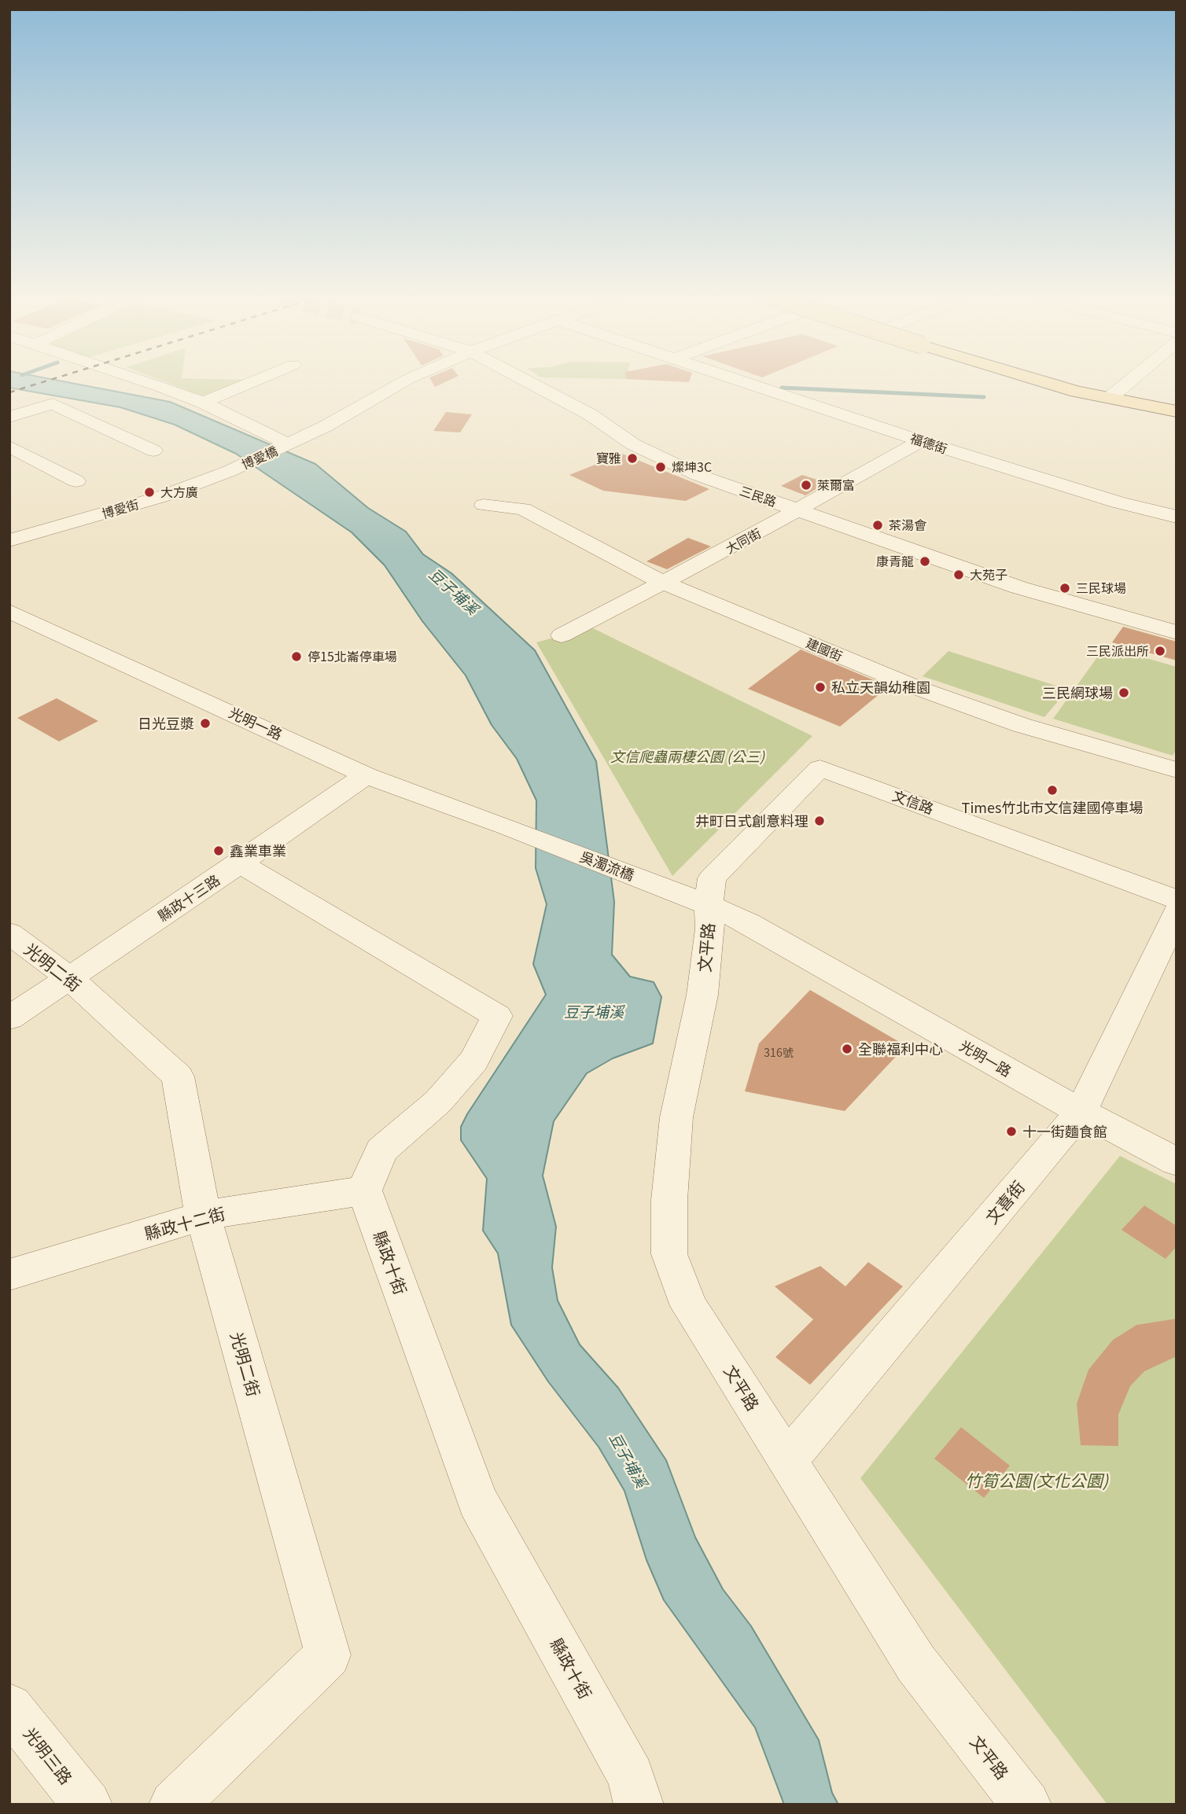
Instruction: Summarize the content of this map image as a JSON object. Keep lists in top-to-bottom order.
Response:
{
  "streets": {
    "street": [
      "福德街",
      "博愛橋",
      "三民路",
      "博愛街",
      "大同街",
      "建國街",
      "光明一路",
      "文信路",
      "吳濁流橋",
      "縣政十三路",
      "文平路",
      "光明二街",
      "文喜街",
      "縣政十二街",
      "縣政十街",
      "光明三路"
    ]
  },
  "crossings": [
    ["福德街", "大同街"],
    ["博愛橋", "博愛街"],
    ["三民路", "大同街"],
    ["大同街", "建國街"],
    ["光明一路", "文信路"],
    ["光明一路", "吳濁流橋"],
    ["光明一路", "縣政十三路"],
    ["光明一路", "文平路"],
    ["光明一路", "文喜街"],
    ["文信路", "吳濁流橋"],
    ["文信路", "文平路"],
    ["文信路", "文喜街"],
    ["吳濁流橋", "文平路"],
    ["縣政十三路", "光明二街"],
    ["文平路", "文喜街"],
    ["光明二街", "縣政十二街"],
    ["縣政十二街", "縣政十街"]
  ],
  "water": ["豆子埔溪"],
  "parks": ["文信爬蟲兩棲公園 (公三)", "竹筍公園(文化公園)"],
  "places": [
    "寶雅",
    "燦坤3C",
    "萊爾富",
    "大方廣",
    "茶湯會",
    "康青龍",
    "大苑子",
    "三民球場",
    "三民派出所",
    "停15北崙停車場",
    "私立天韻幼稚園",
    "三民網球場",
    "日光豆漿",
    "Times竹北市文信建國停車場",
    "井町日式創意料理",
    "鑫業車業",
    "全聯福利中心",
    "十一街麵食館"
  ],
  "house_numbers": ["316號"]
}
